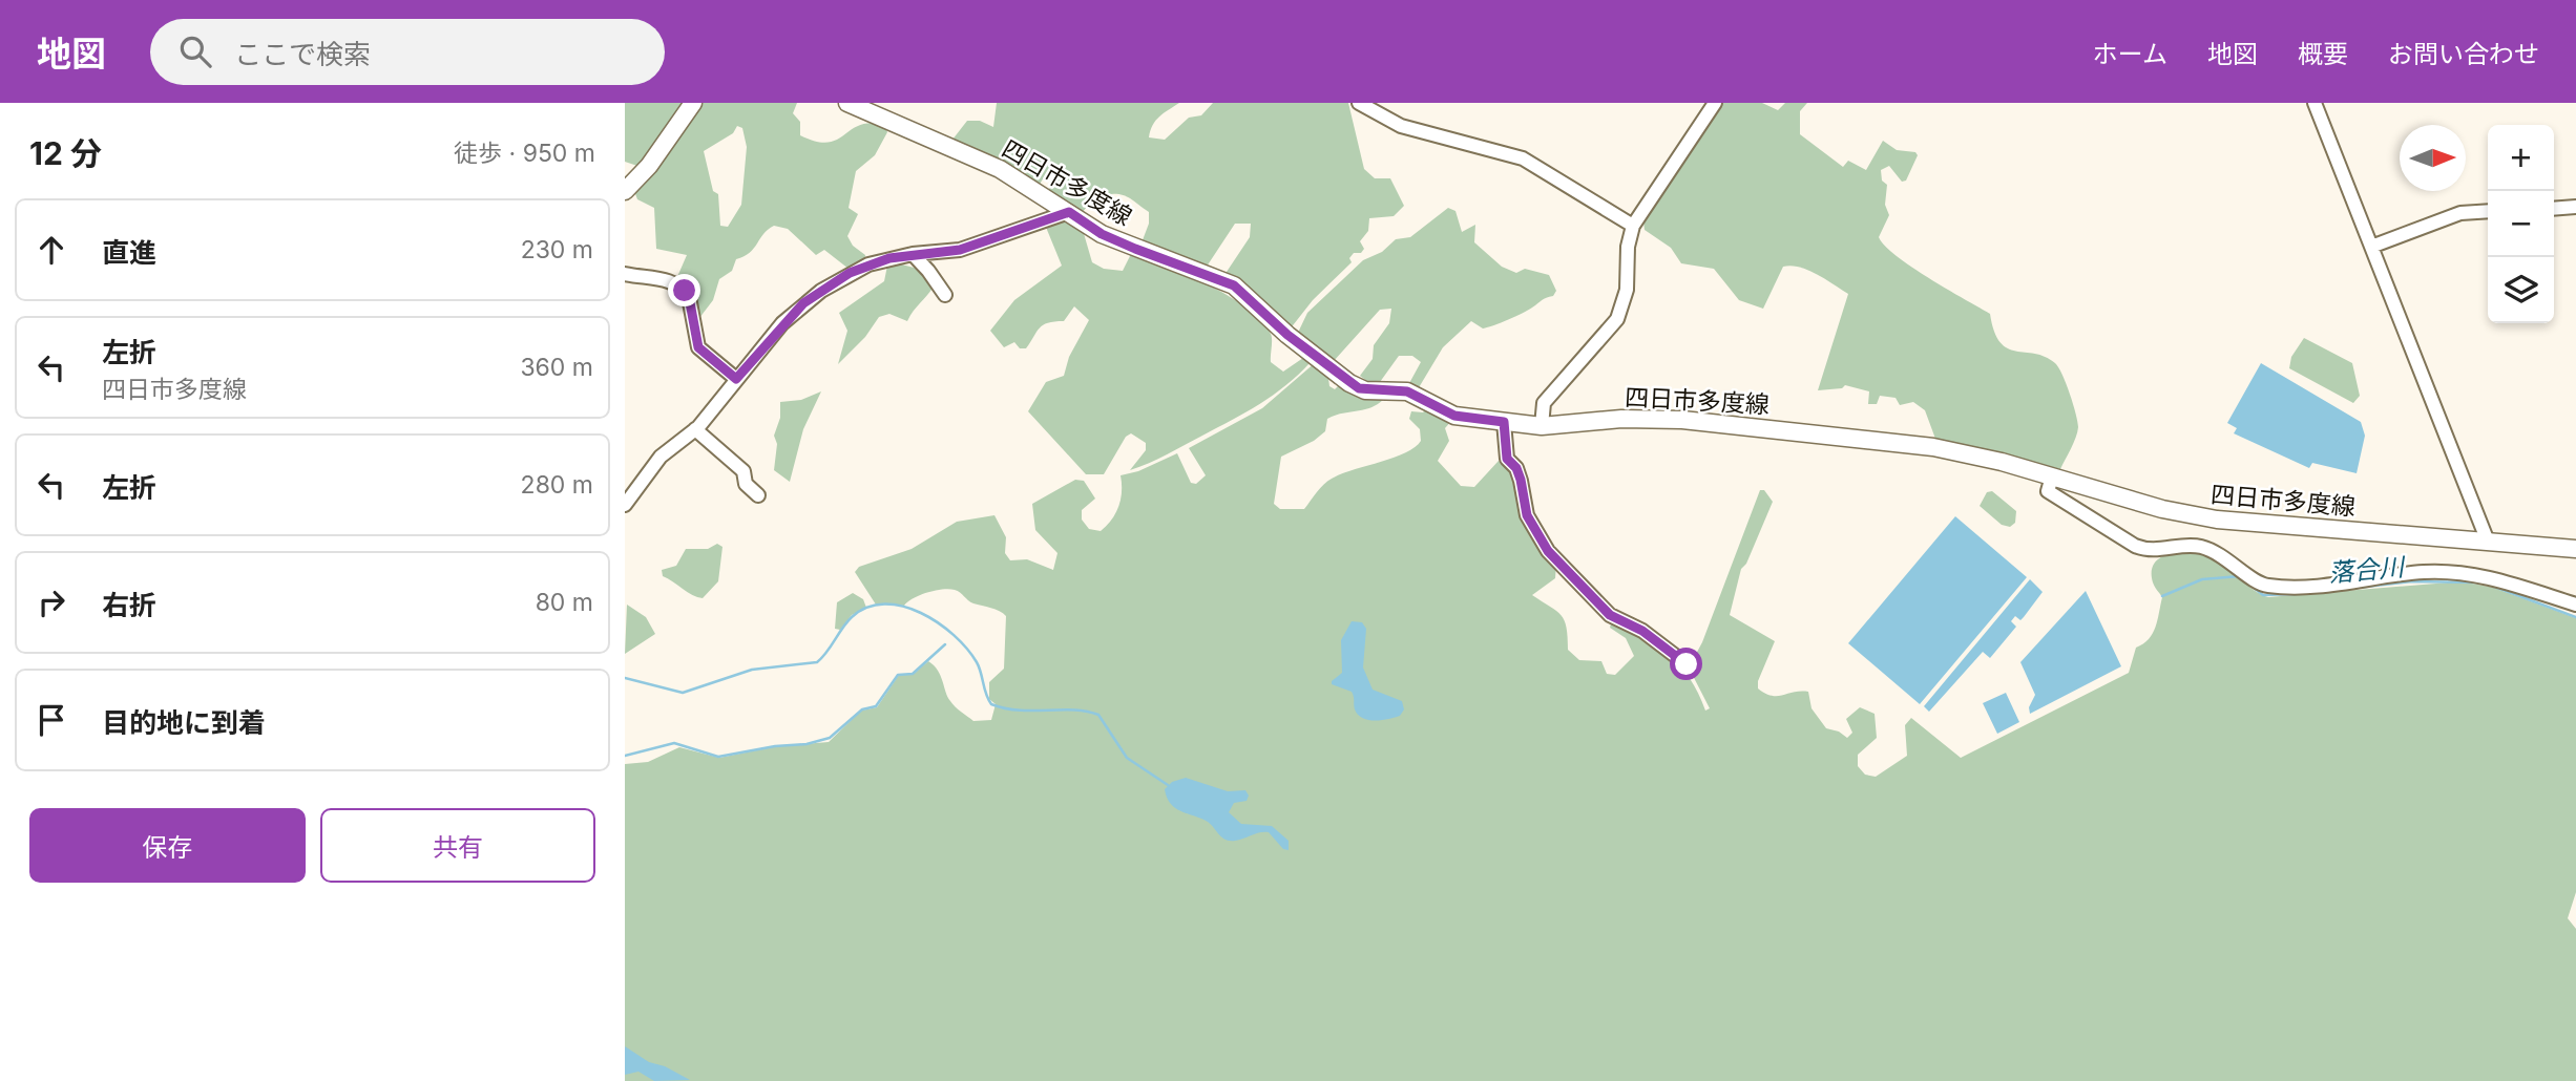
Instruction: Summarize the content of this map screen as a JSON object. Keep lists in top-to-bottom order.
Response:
{
  "streets": {
    "main road": ["四日市多度線"]
  },
  "water": ["落合川"],
  "north": "right",
  "page": {
    "header": "地図",
    "search": "ここで検索",
    "nav": [
      "ホーム",
      "地図",
      "概要",
      "お問い合わせ"
    ],
    "heading": ["12 分", "徒歩 · 950 m"],
    "map_buttons": ["+", "−"],
    "list": [
      ["直進", "230 m"],
      ["左折", "四日市多度線", "360 m"],
      ["左折", "280 m"],
      ["右折", "80 m"],
      "目的地に到着"
    ],
    "buttons": ["保存", "共有"]
  }
}
